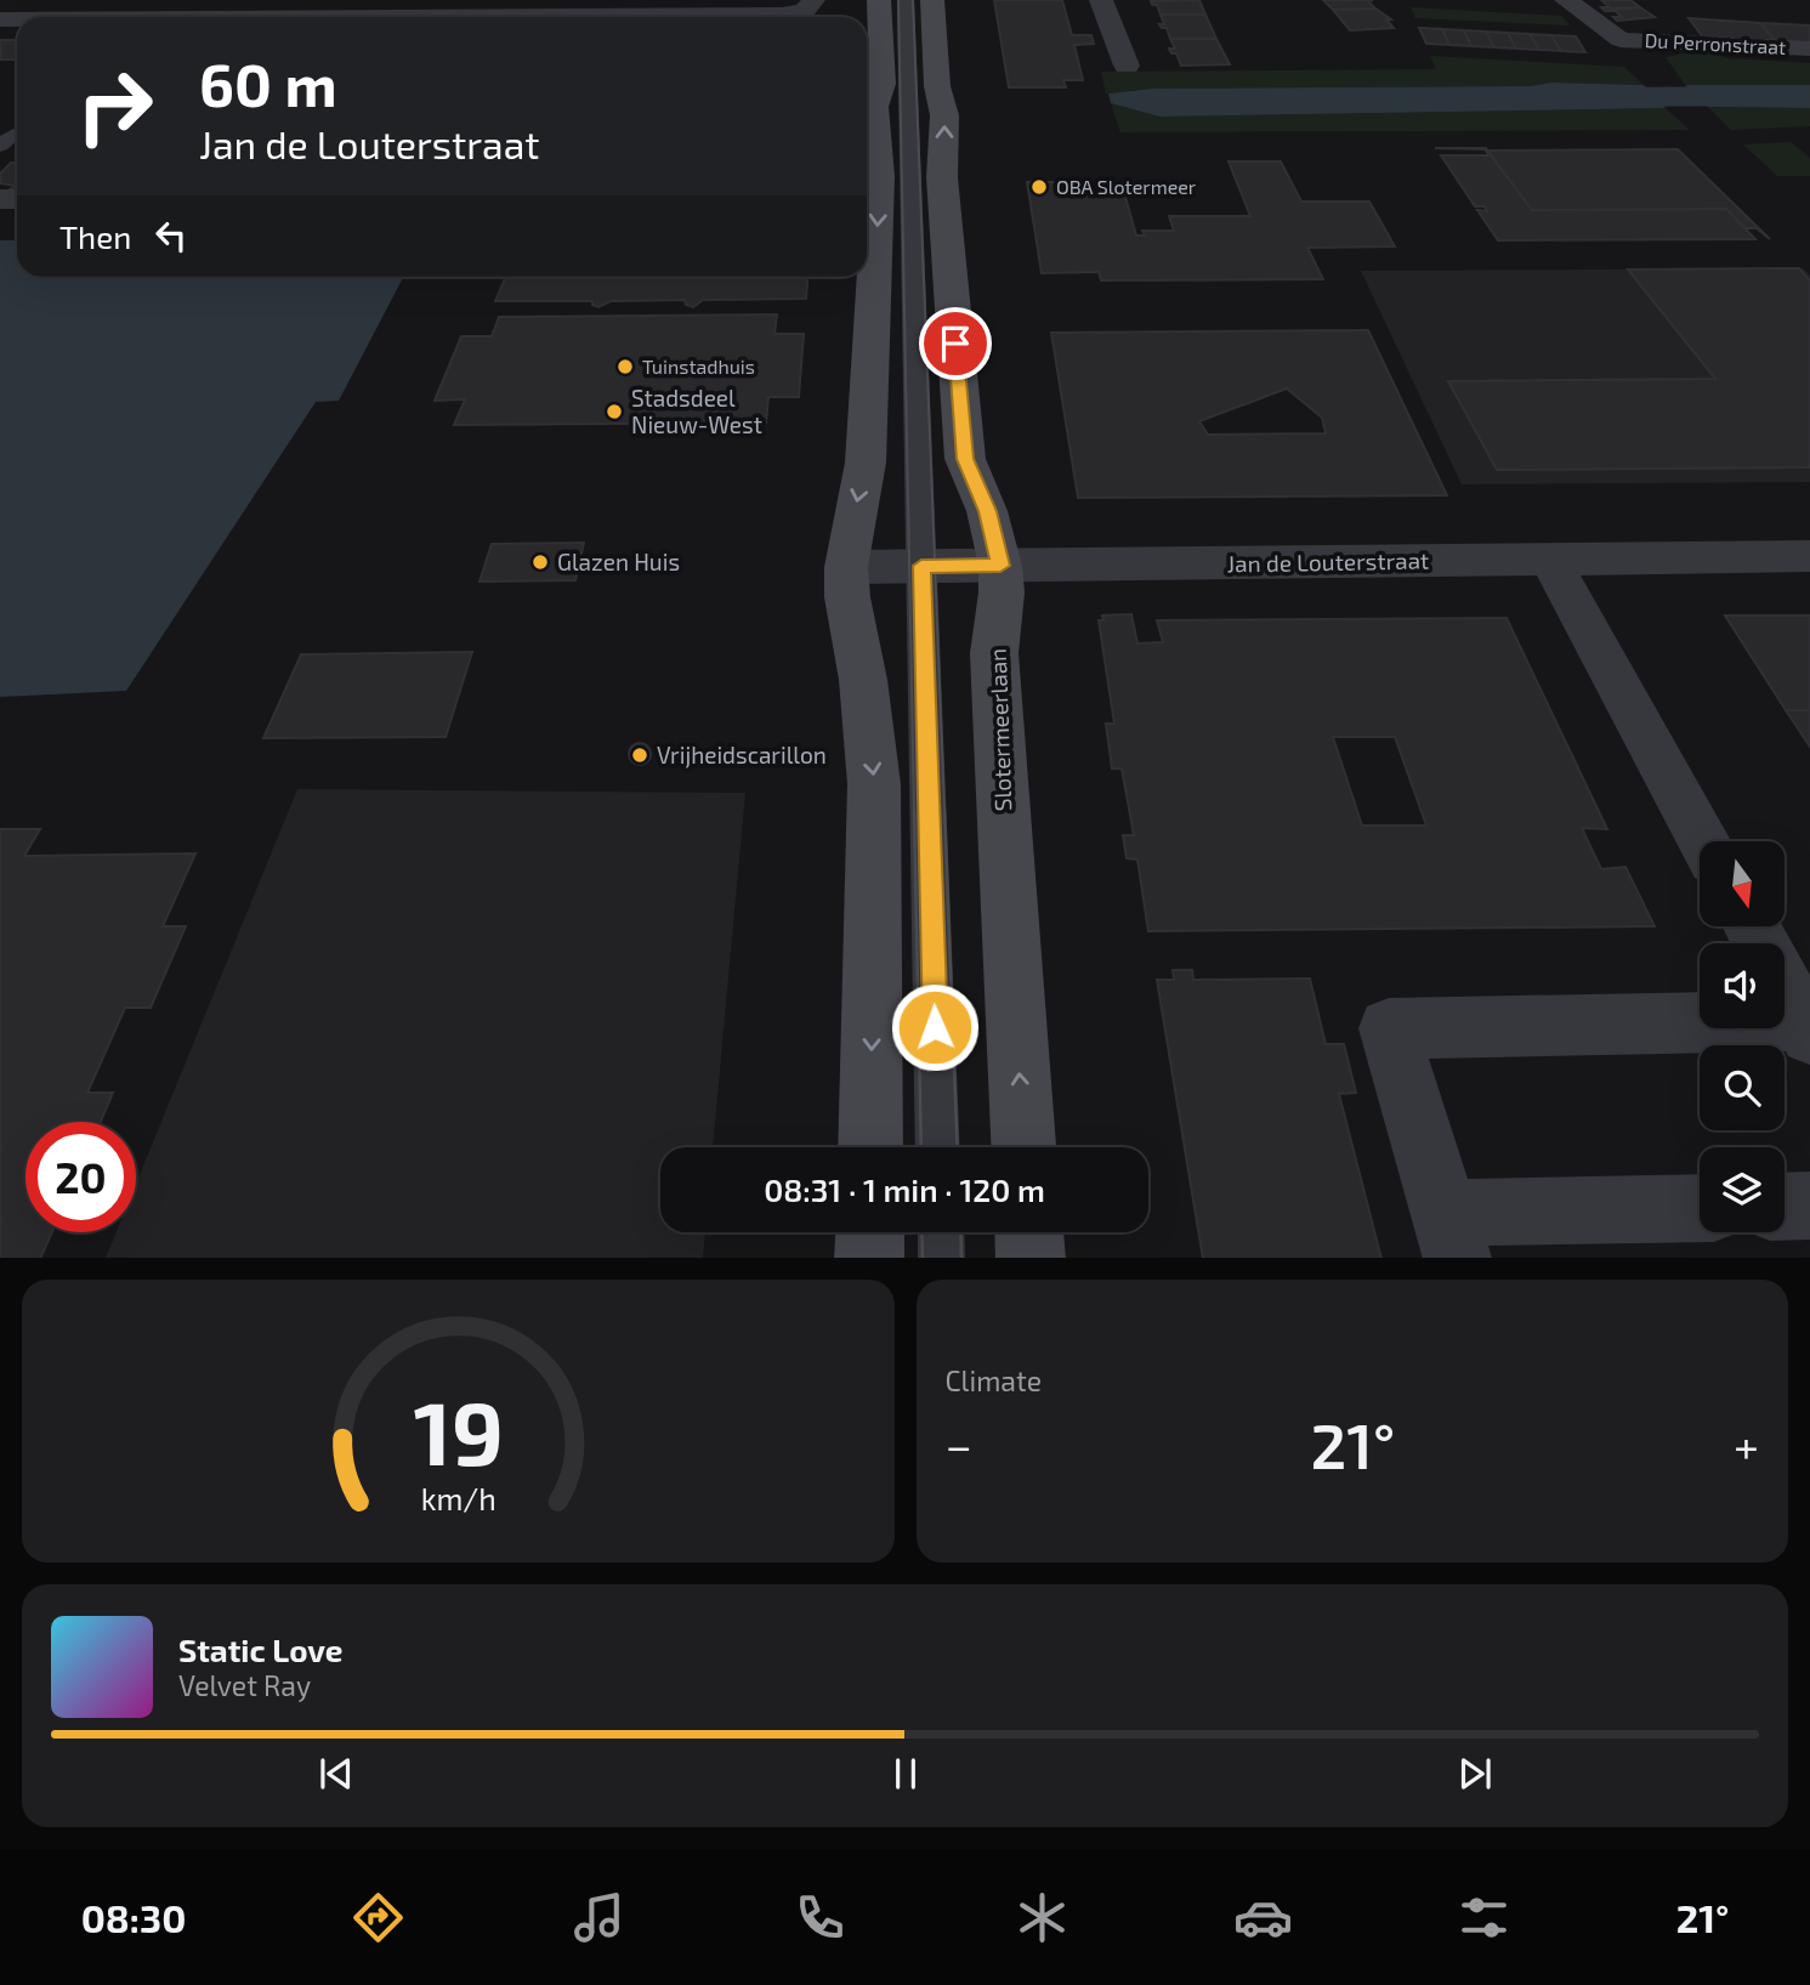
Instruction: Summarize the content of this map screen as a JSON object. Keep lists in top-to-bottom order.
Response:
{
  "streets": {
    "main road": ["Slotermeerlaan"],
    "street": ["Du Perronstraat", "Jan de Louterstraat"]
  },
  "crossings": [
    ["Jan de Louterstraat", "Slotermeerlaan"]
  ],
  "places": [
    "OBA Slotermeer",
    "Tuinstadhuis",
    "Stadsdeel Nieuw-West",
    "Glazen Huis",
    "Vrijheidscarillon"
  ],
  "north": "bottom",
  "page": {
    "turn": ["60 m", "Jan de Louterstraat"],
    "then": "Then",
    "limit": "20",
    "trip": "08:31 · 1 min · 120 m",
    "tile": "Climate",
    "heat": ["−", "21°", "+"],
    "song": ["Static Love", "Velvet Ray"],
    "tabs": ["08:30", "21°"],
    "gauge": ["19", "km/h"]
  }
}
